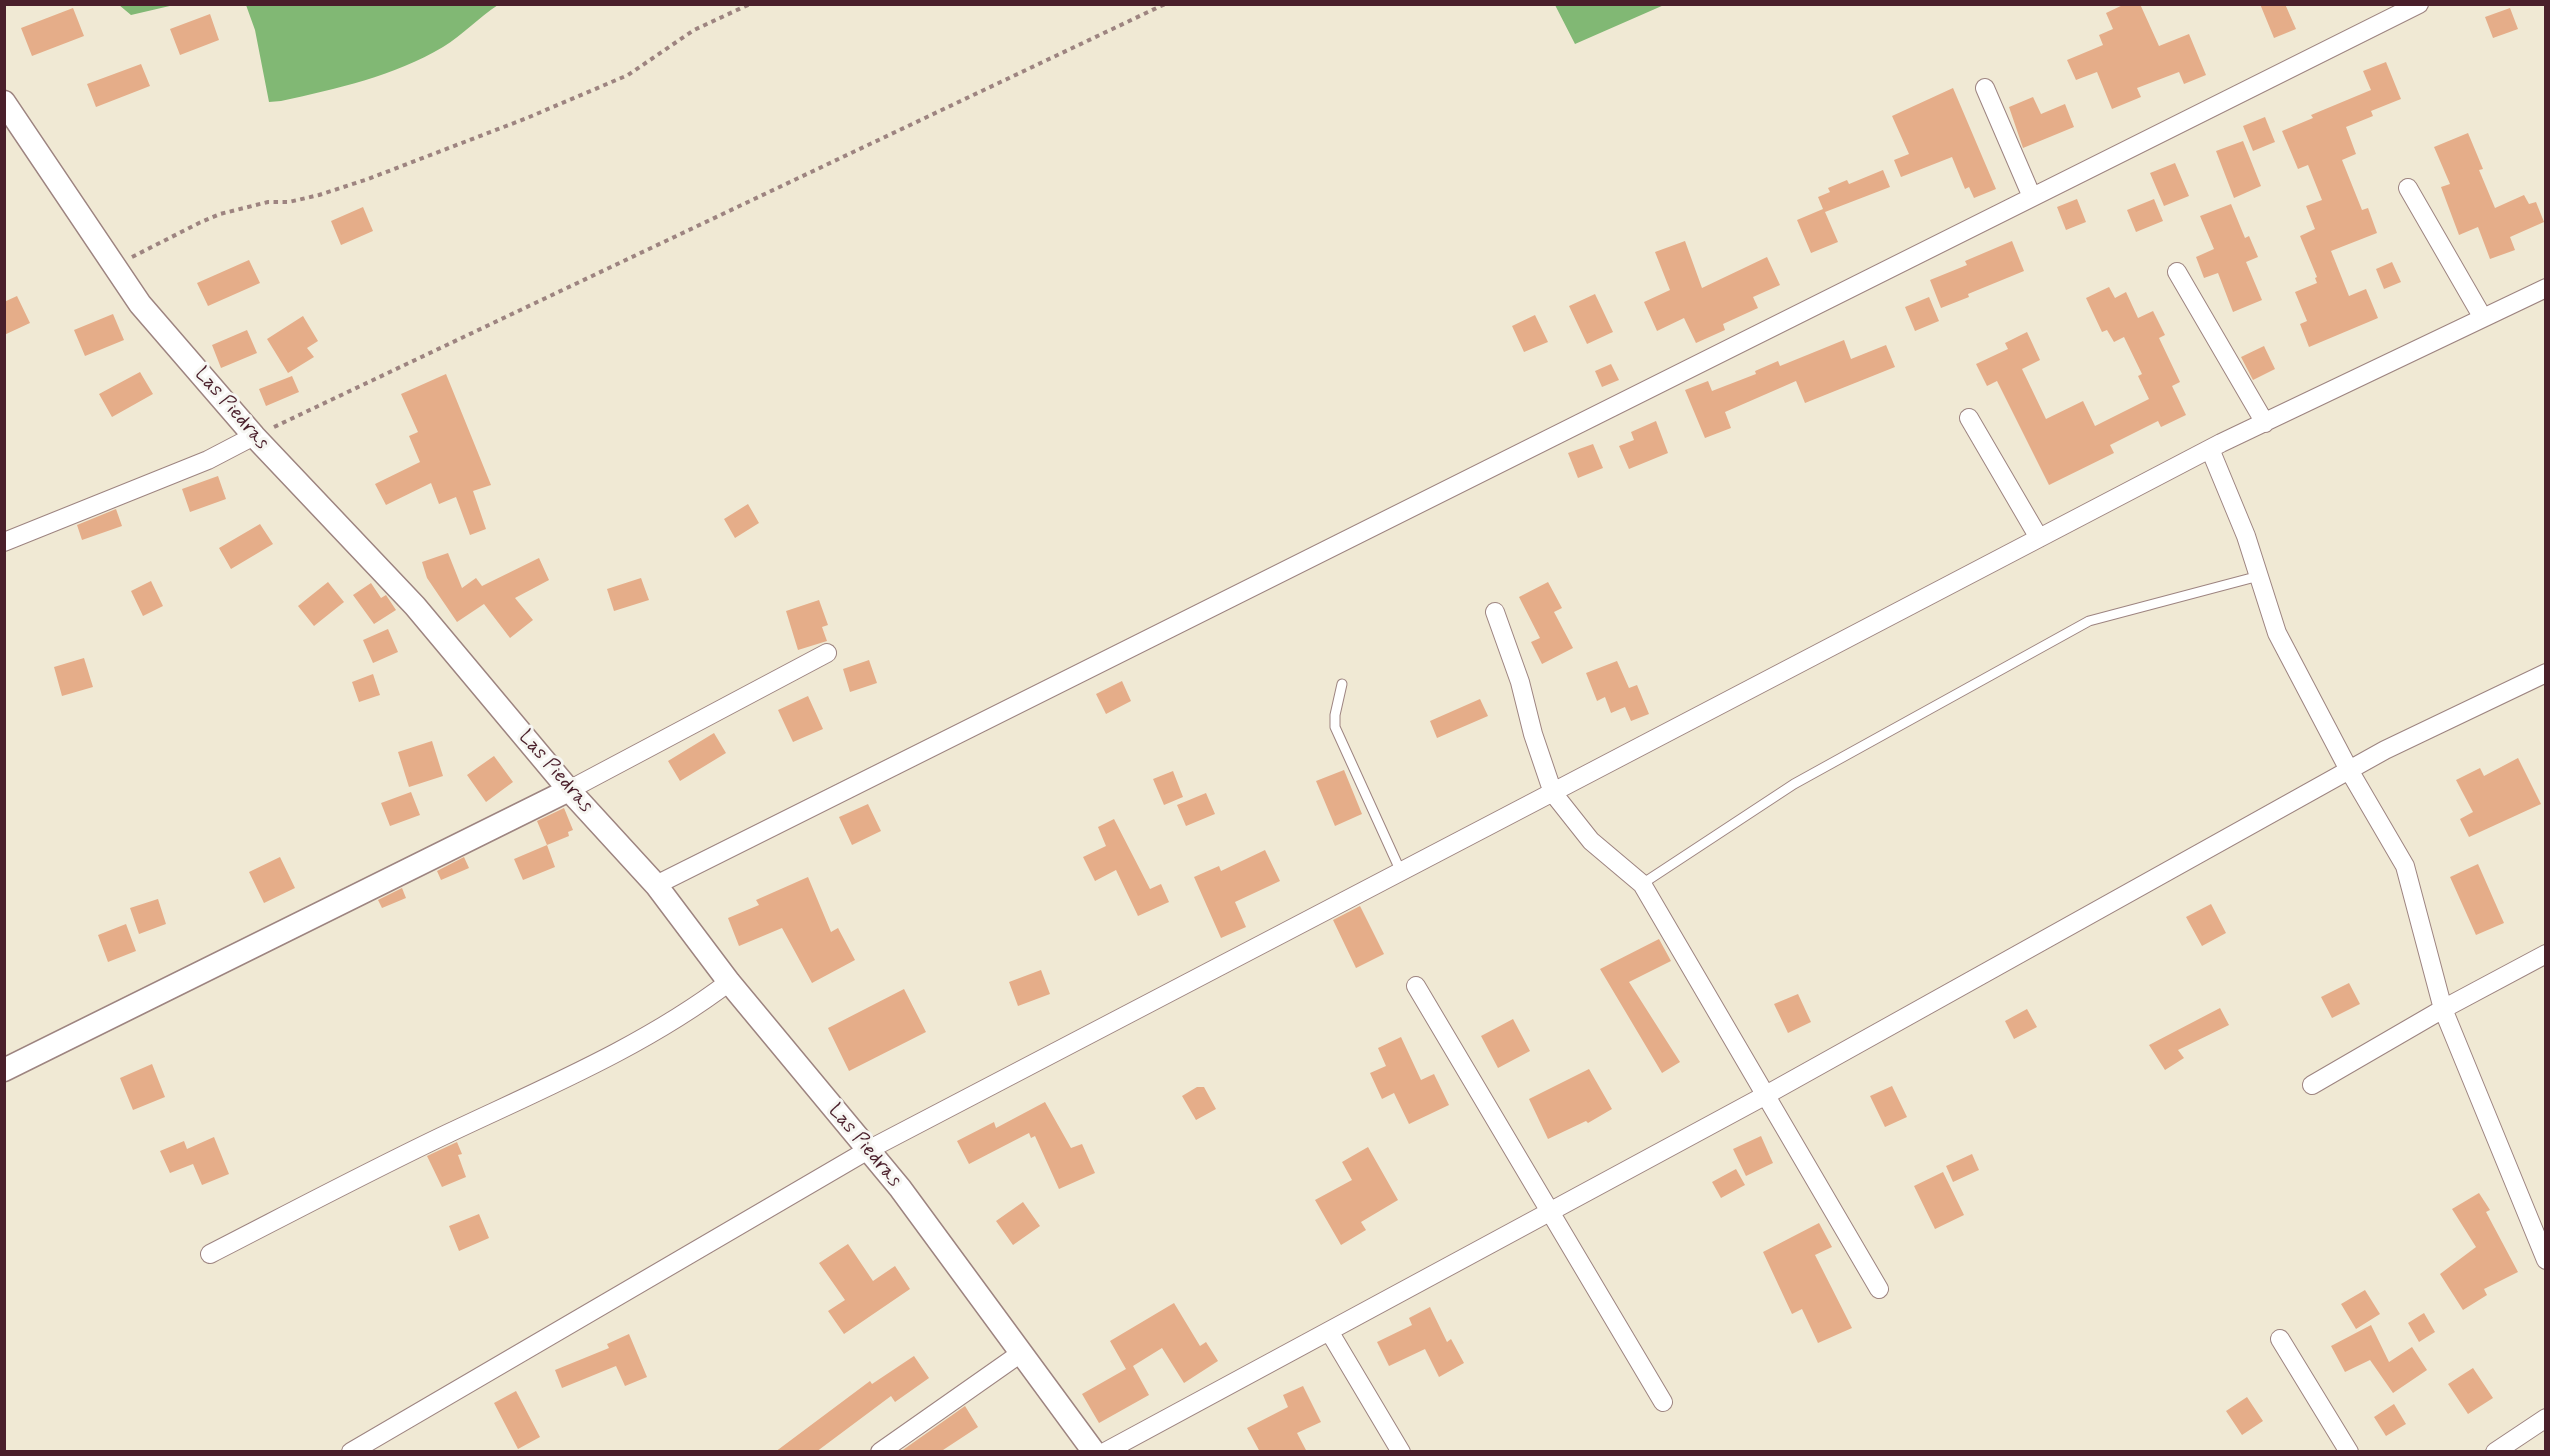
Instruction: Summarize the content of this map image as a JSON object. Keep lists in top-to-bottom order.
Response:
{
  "streets": {
    "street": ["Las Piedras"]
  }
}
